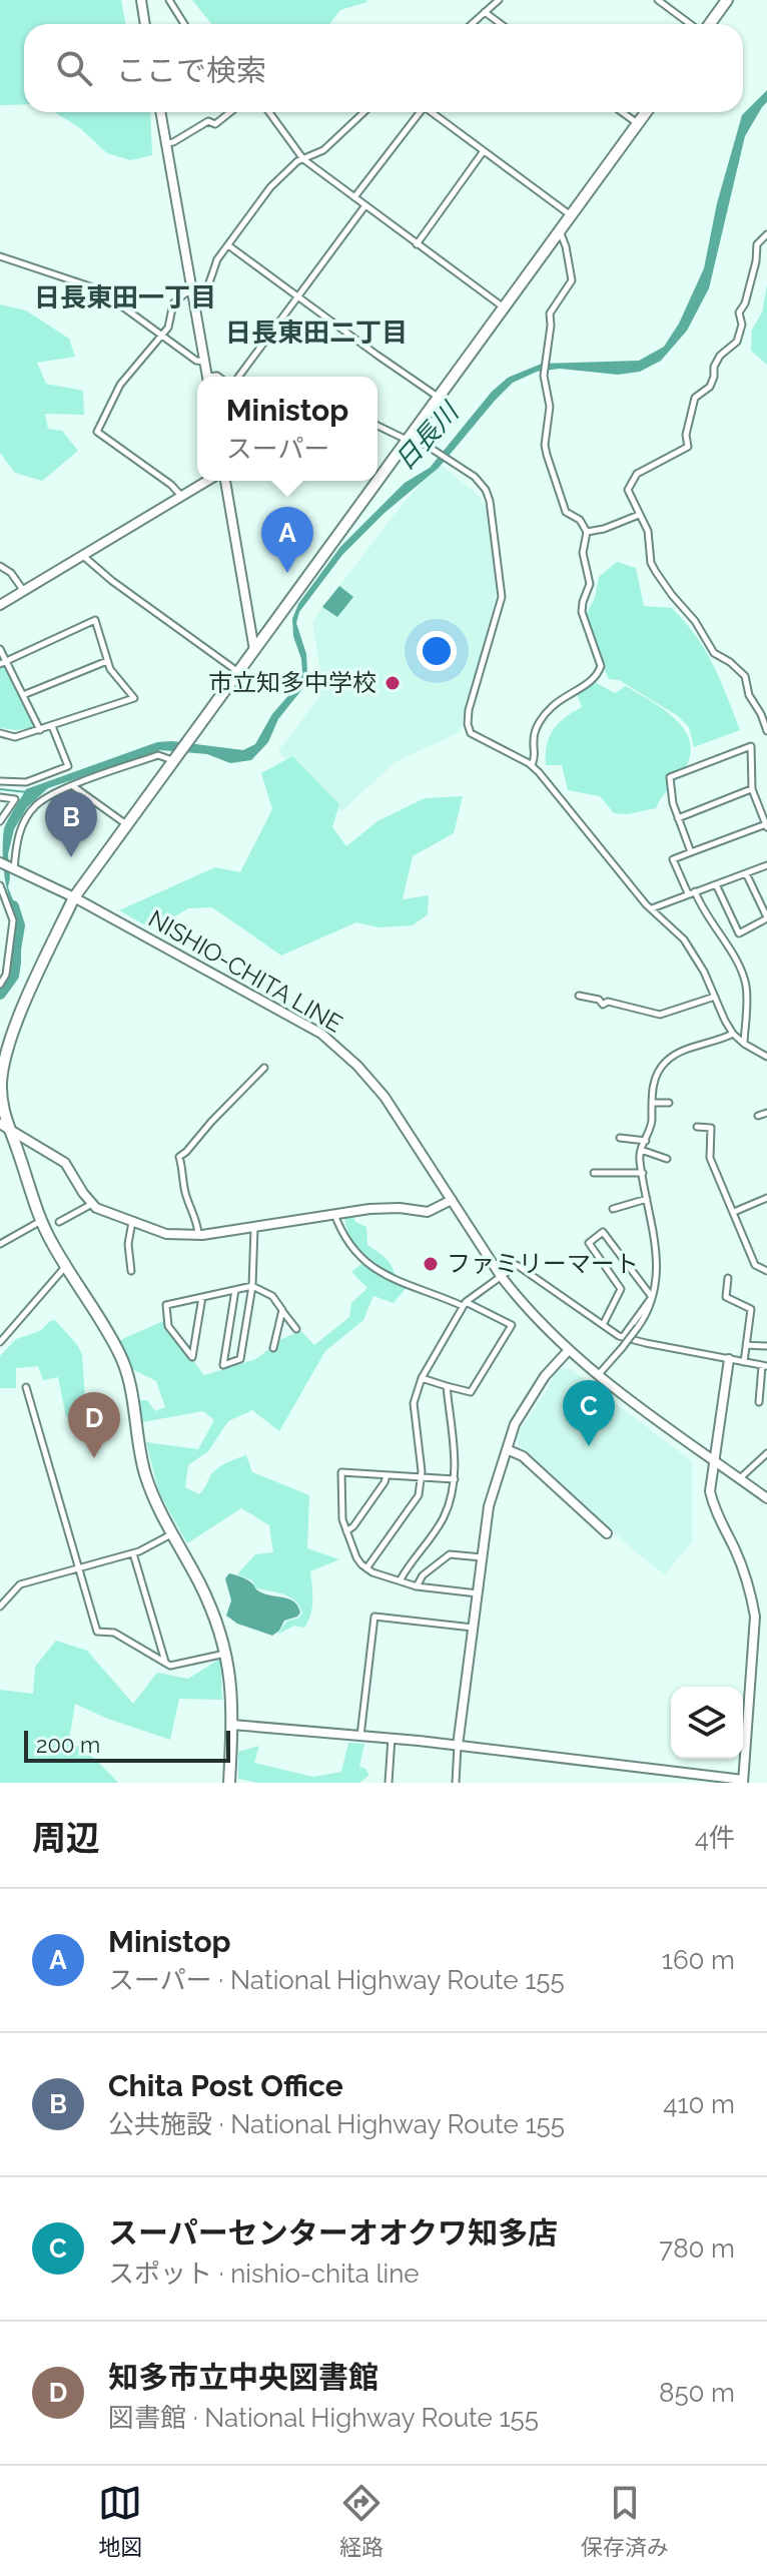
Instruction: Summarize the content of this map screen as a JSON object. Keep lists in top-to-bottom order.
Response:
{
  "streets": {
    "street": ["NISHIO-CHITA LINE"]
  },
  "districts": ["日長東田一丁目", "日長東田二丁目"],
  "water": ["日長川"],
  "places": ["市立知多中学校", "ファミリーマート"],
  "scale_bar": "200 m",
  "page": {
    "search": "ここで検索",
    "popup": ["Ministop", "スーパー"],
    "pins": [
      "A",
      "B",
      "C",
      "D"
    ],
    "scale": "200 m",
    "heading": ["周辺", "4件"],
    "list": [
      {
        "mark": "A",
        "name": "Ministop",
        "note": "スーパー · National Highway Route 155",
        "value": "160 m"
      },
      {
        "mark": "B",
        "name": "Chita Post Office",
        "note": "公共施設 · National Highway Route 155",
        "value": "410 m"
      },
      {
        "mark": "C",
        "name": "スーパーセンターオオクワ知多店",
        "note": "スポット · nishio-chita line",
        "value": "780 m"
      },
      {
        "mark": "D",
        "name": "知多市立中央図書館",
        "note": "図書館 · National Highway Route 155",
        "value": "850 m"
      }
    ],
    "nav": ["地図", "経路", "保存済み"]
  }
}
